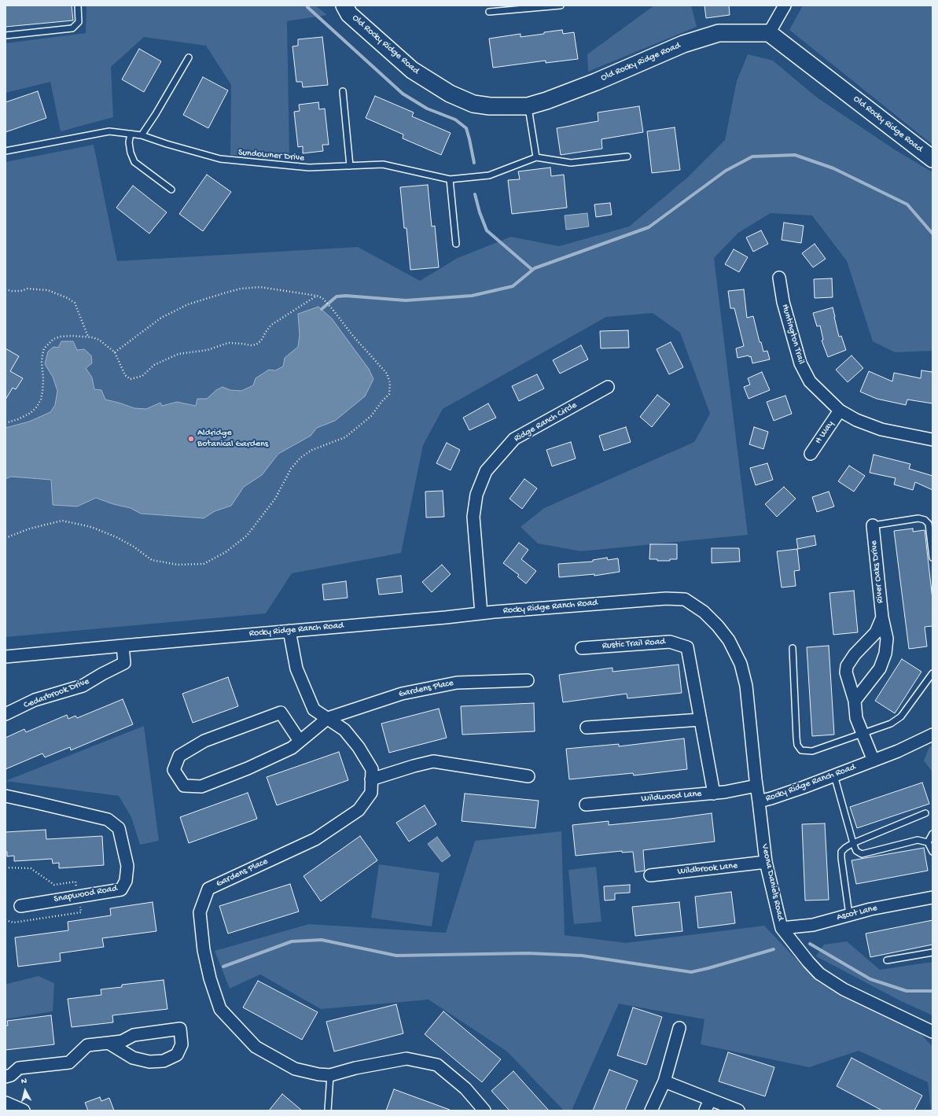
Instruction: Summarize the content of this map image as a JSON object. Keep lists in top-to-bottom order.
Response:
{
  "streets": {
    "street": [
      "Old Rocky Ridge Road",
      "Huntington Trail",
      "Ridge Ranch Circle",
      "H Way",
      "River Oaks Drive",
      "Rocky Ridge Ranch Road",
      "Rustic Trail Road",
      "Gardens Place",
      "Cedarbrook Drive",
      "Wildwood Lane",
      "Wildbrook Lane",
      "Veona Daniels Road",
      "Snapwood Road",
      "Ascot Lane"
    ],
    "lane": ["Sundowner Drive"]
  },
  "crossings": [
    ["Huntington Trail", "H Way"],
    ["Ridge Ranch Circle", "Rocky Ridge Ranch Road"],
    ["River Oaks Drive", "Rocky Ridge Ranch Road"],
    ["Rocky Ridge Ranch Road", "Gardens Place"],
    ["Rocky Ridge Ranch Road", "Cedarbrook Drive"],
    ["Rocky Ridge Ranch Road", "Wildwood Lane"],
    ["Rocky Ridge Ranch Road", "Veona Daniels Road"],
    ["Rustic Trail Road", "Wildwood Lane"],
    ["Wildbrook Lane", "Veona Daniels Road"],
    ["Veona Daniels Road", "Ascot Lane"]
  ],
  "places": ["Aldridge Botanical Gardens"],
  "north": "top"
}
